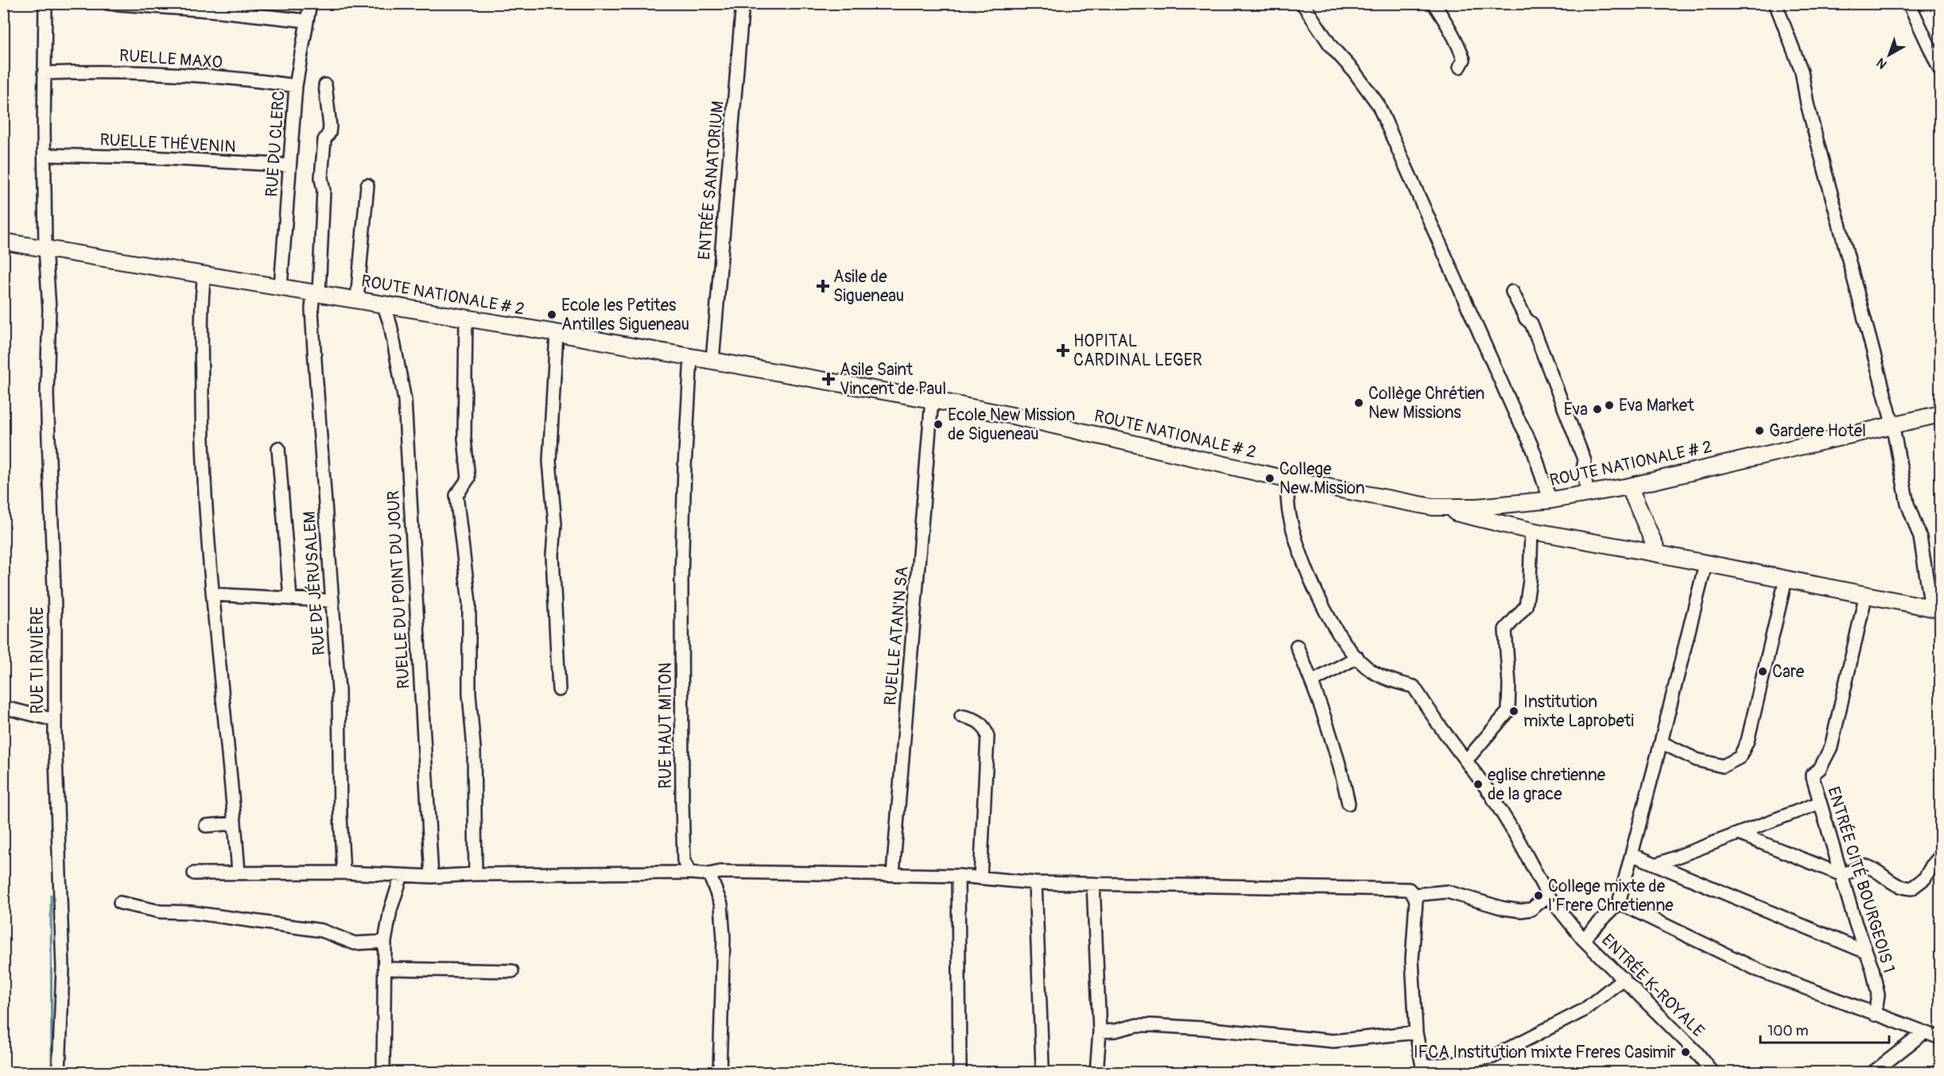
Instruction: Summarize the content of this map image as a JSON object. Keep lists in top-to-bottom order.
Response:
{
  "streets": {
    "main road": ["ROUTE NATIONALE # 2"],
    "street": [
      "RUELLE MAXO",
      "RUELLE THÉVENIN",
      "RUE DU CLERC",
      "ENTRÉE SANATORIUM",
      "RUE DE JÉRUSALEM",
      "RUELLE DU POINT DU JOUR",
      "RUELLE ATAN'N SA",
      "RUE TI RIVIÈRE",
      "RUE HAUT MITON",
      "ENTRÉE CITÉ BOURGEOIS 1",
      "ENTRÉE K-ROYALE"
    ]
  },
  "crossings": [
    ["RUELLE MAXO", "RUE DU CLERC"],
    ["RUELLE MAXO", "RUE TI RIVIÈRE"],
    ["RUELLE THÉVENIN", "RUE DU CLERC"],
    ["RUELLE THÉVENIN", "RUE TI RIVIÈRE"],
    ["RUE DU CLERC", "ROUTE NATIONALE # 2"],
    ["ENTRÉE SANATORIUM", "ROUTE NATIONALE # 2"],
    ["ROUTE NATIONALE # 2", "RUE DE JÉRUSALEM"],
    ["ROUTE NATIONALE # 2", "RUELLE DU POINT DU JOUR"],
    ["ROUTE NATIONALE # 2", "RUELLE ATAN'N SA"],
    ["ROUTE NATIONALE # 2", "RUE TI RIVIÈRE"],
    ["ROUTE NATIONALE # 2", "RUE HAUT MITON"],
    ["ROUTE NATIONALE # 2", "ENTRÉE K-ROYALE"]
  ],
  "places": {
    "health": ["Asile de Sigueneau", "HOPITAL CARDINAL LEGER", "Asile Saint Vincent de Paul"],
    "other": [
      "Ecole les Petites Antilles Sigueneau",
      "Collège Chrétien New Missions",
      "Eva Market",
      "Eva",
      "Ecole New Mission de Sigueneau",
      "Gardere Hotel",
      "College New Mission",
      "Care",
      "Institution mixte Laprobeti",
      "eglise chretienne de la grace",
      "College mixte de l'Frere Chretienne",
      "IFCA Institution mixte Freres Casimir"
    ]
  },
  "scale_bar": "100 m",
  "north": "bottom left"
}
